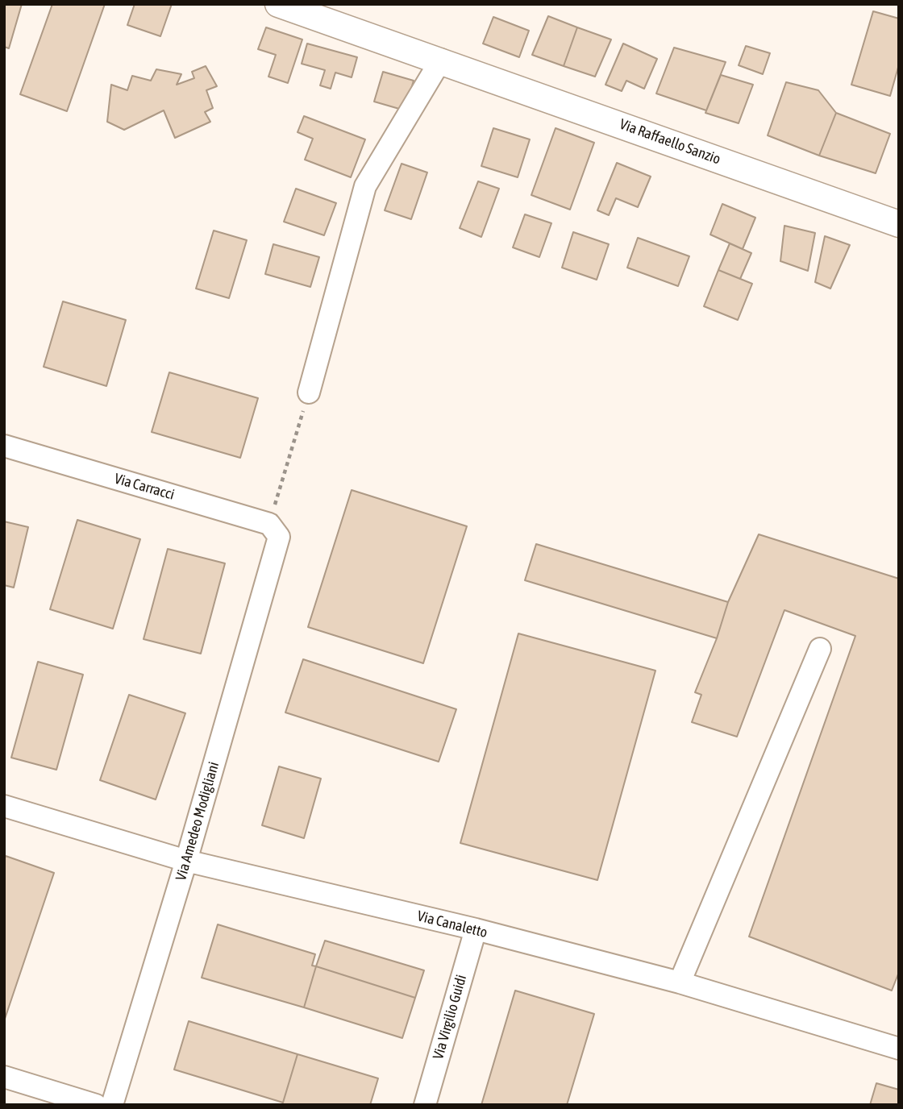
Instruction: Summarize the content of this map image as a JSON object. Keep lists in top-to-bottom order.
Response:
{
  "streets": {
    "main road": ["Via Raffaello Sanzio"],
    "street": [
      "Via Carracci",
      "Via Amedeo Modigliani",
      "Via Canaletto",
      "Via Virgilio Guidi"
    ]
  },
  "crossings": [
    ["Via Carracci", "Via Amedeo Modigliani"],
    ["Via Amedeo Modigliani", "Via Canaletto"],
    ["Via Canaletto", "Via Virgilio Guidi"]
  ]
}
